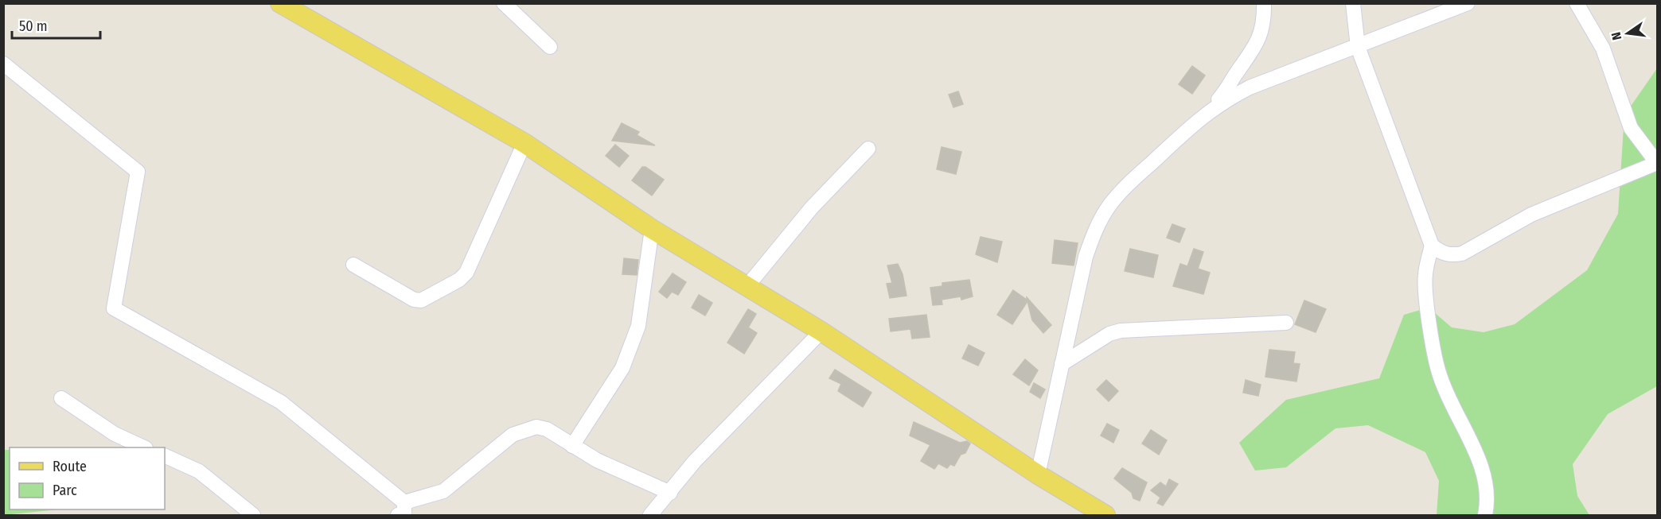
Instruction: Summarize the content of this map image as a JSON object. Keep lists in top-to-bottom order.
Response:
{
  "legend": ["Route", "Parc"],
  "scale_bar": "50 m",
  "north": "left"
}
